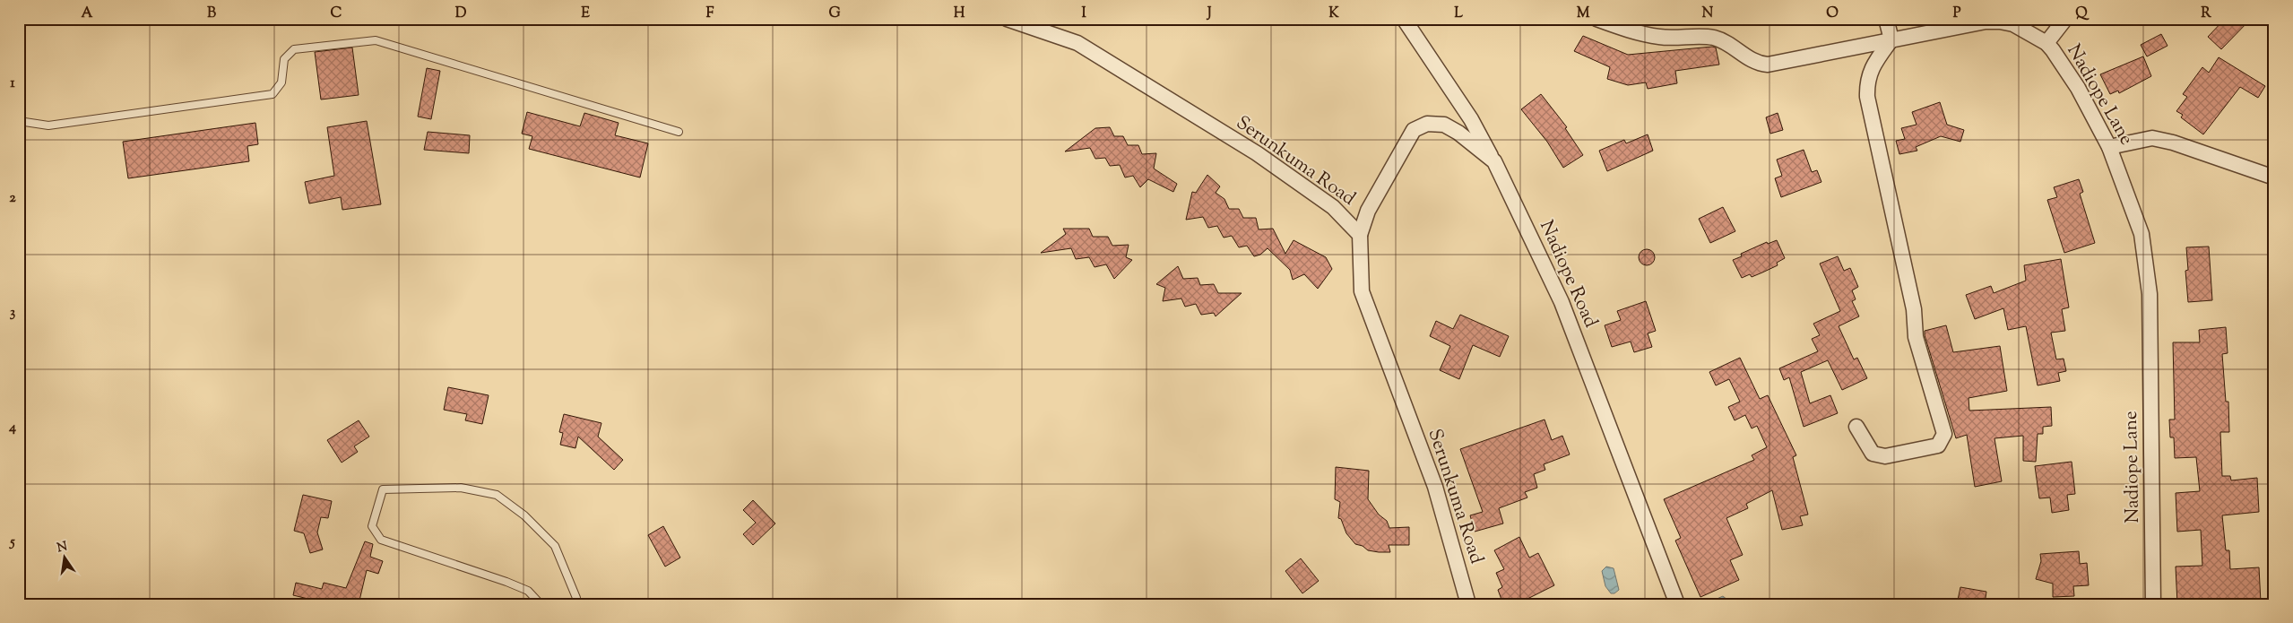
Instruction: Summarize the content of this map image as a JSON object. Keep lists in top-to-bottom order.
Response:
{
  "streets": {
    "street": ["Nadiope Lane", "Serunkuma Road", "Nadiope Road"]
  },
  "crossings": [
    ["Serunkuma Road", "Nadiope Road"]
  ],
  "north": "top",
  "grid": {
    "columns": [
      "A",
      "B",
      "C",
      "D",
      "E",
      "F",
      "G",
      "H",
      "I",
      "J",
      "K",
      "L",
      "M",
      "N",
      "O",
      "P",
      "Q",
      "R"
    ],
    "rows": [
      "1",
      "2",
      "3",
      "4",
      "5"
    ]
  }
}
